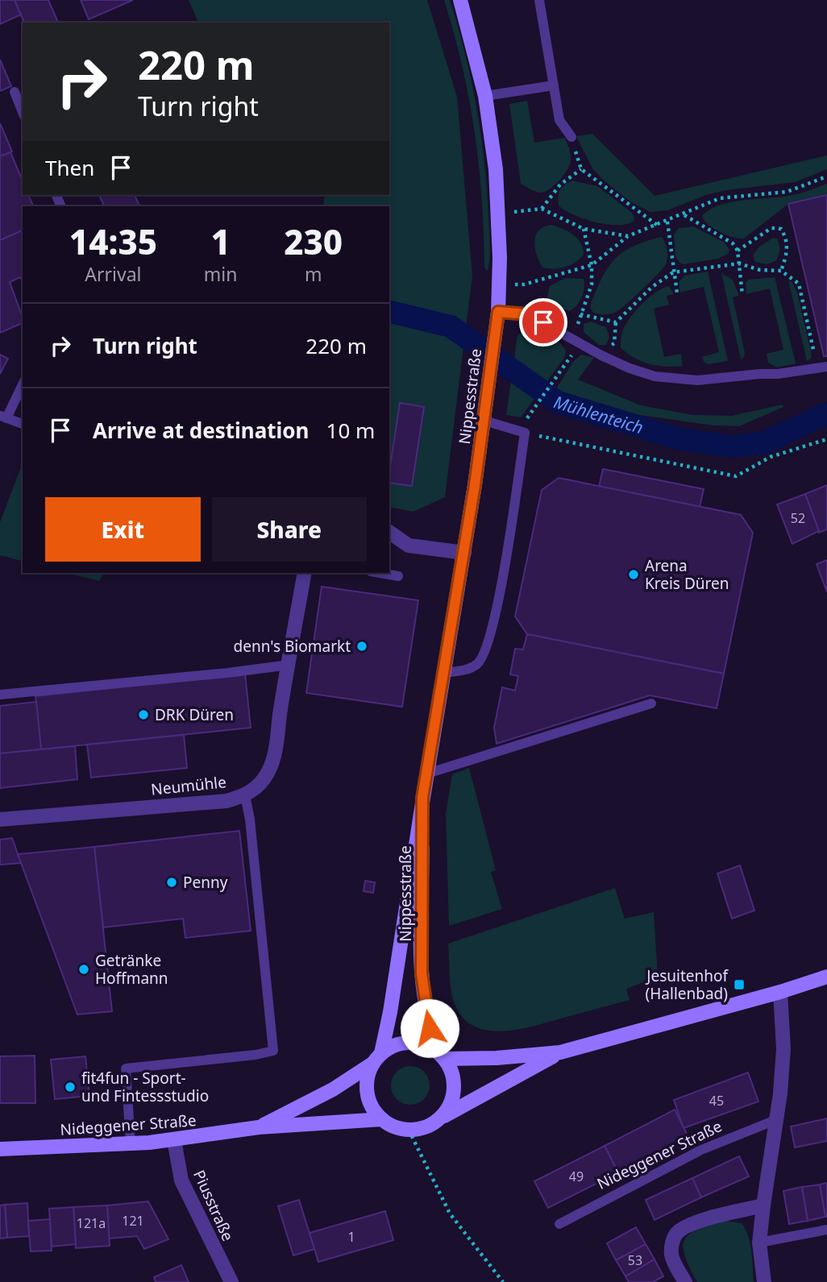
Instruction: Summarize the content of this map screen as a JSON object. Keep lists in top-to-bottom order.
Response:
{
  "streets": {
    "street": [
      "Nippesstraße",
      "Neumühle",
      "Nideggener Straße",
      "Piusstraße"
    ]
  },
  "crossings": [
    ["Nippesstraße", "Nideggener Straße"],
    ["Nideggener Straße", "Piusstraße"]
  ],
  "water": ["Mühlenteich"],
  "places": {
    "other": [
      "Arena Kreis Düren",
      "denn's Biomarkt",
      "DRK Düren",
      "Penny",
      "Getränke Hoffmann",
      "fit4fun - Sport- und Fintessstudio"
    ],
    "transit": ["Jesuitenhof (Hallenbad)"]
  },
  "house_numbers": [
    "52",
    "45",
    "49",
    "121",
    "121a",
    "1",
    "53"
  ],
  "page": {
    "turn": ["220 m", "Turn right"],
    "then": "Then",
    "eta": [
      "14:35",
      "Arrival",
      "1",
      "min",
      "230",
      "m"
    ],
    "list": [
      {
        "name": "Turn right",
        "value": "220 m"
      },
      {
        "name": "Arrive at destination",
        "value": "10 m"
      }
    ],
    "buttons": ["Exit", "Share"]
  }
}
